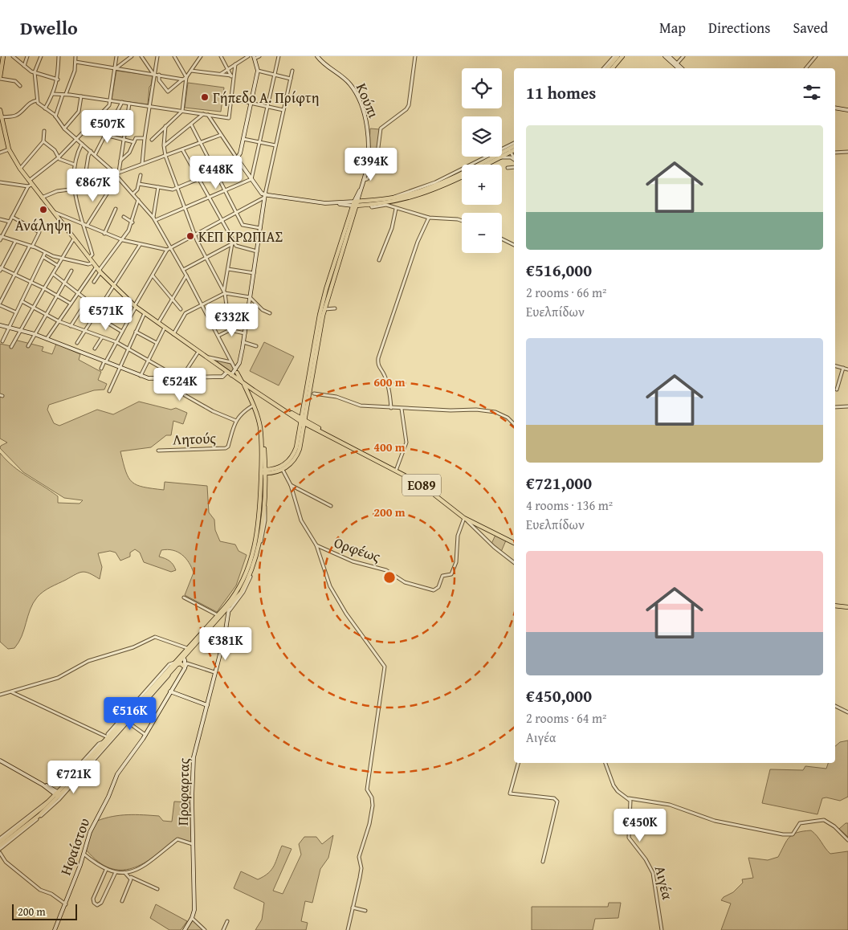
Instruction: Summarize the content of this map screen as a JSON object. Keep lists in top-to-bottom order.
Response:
{
  "streets": {
    "main road": ["ΕΟ89"],
    "street": [
      "Κούπι",
      "Λητούς",
      "Ορφέως",
      "Προφαρτας",
      "Ηφαίστου",
      "Αιγέα"
    ]
  },
  "crossings": [
    ["ΕΟ89", "Ορφέως"]
  ],
  "places": ["Γήπεδο Α. Πρίφτη", "Ανάληψη", "ΚΕΠ ΚΡΩΠΙΑΣ"],
  "scale_bar": "200 m",
  "page": {
    "header": "Dwello",
    "nav": ["Map", "Directions", "Saved"],
    "map_buttons": ["+", "−"],
    "heading": "11 homes",
    "price": [
      "€507K",
      "€394K",
      "€448K",
      "€867K",
      "€571K",
      "€332K",
      "€524K",
      "€381K",
      "€516K",
      "€721K",
      "€450K"
    ],
    "list": [
      {
        "name": "€516,000",
        "note": "2 rooms · 66 m² · Ευελπίδων"
      },
      {
        "name": "€721,000",
        "note": "4 rooms · 136 m² · Ευελπίδων"
      },
      {
        "name": "€450,000",
        "note": "2 rooms · 64 m² · Αιγέα"
      }
    ],
    "scale": "200 m"
  },
  "rings": ["600 m", "400 m", "200 m"]
}
